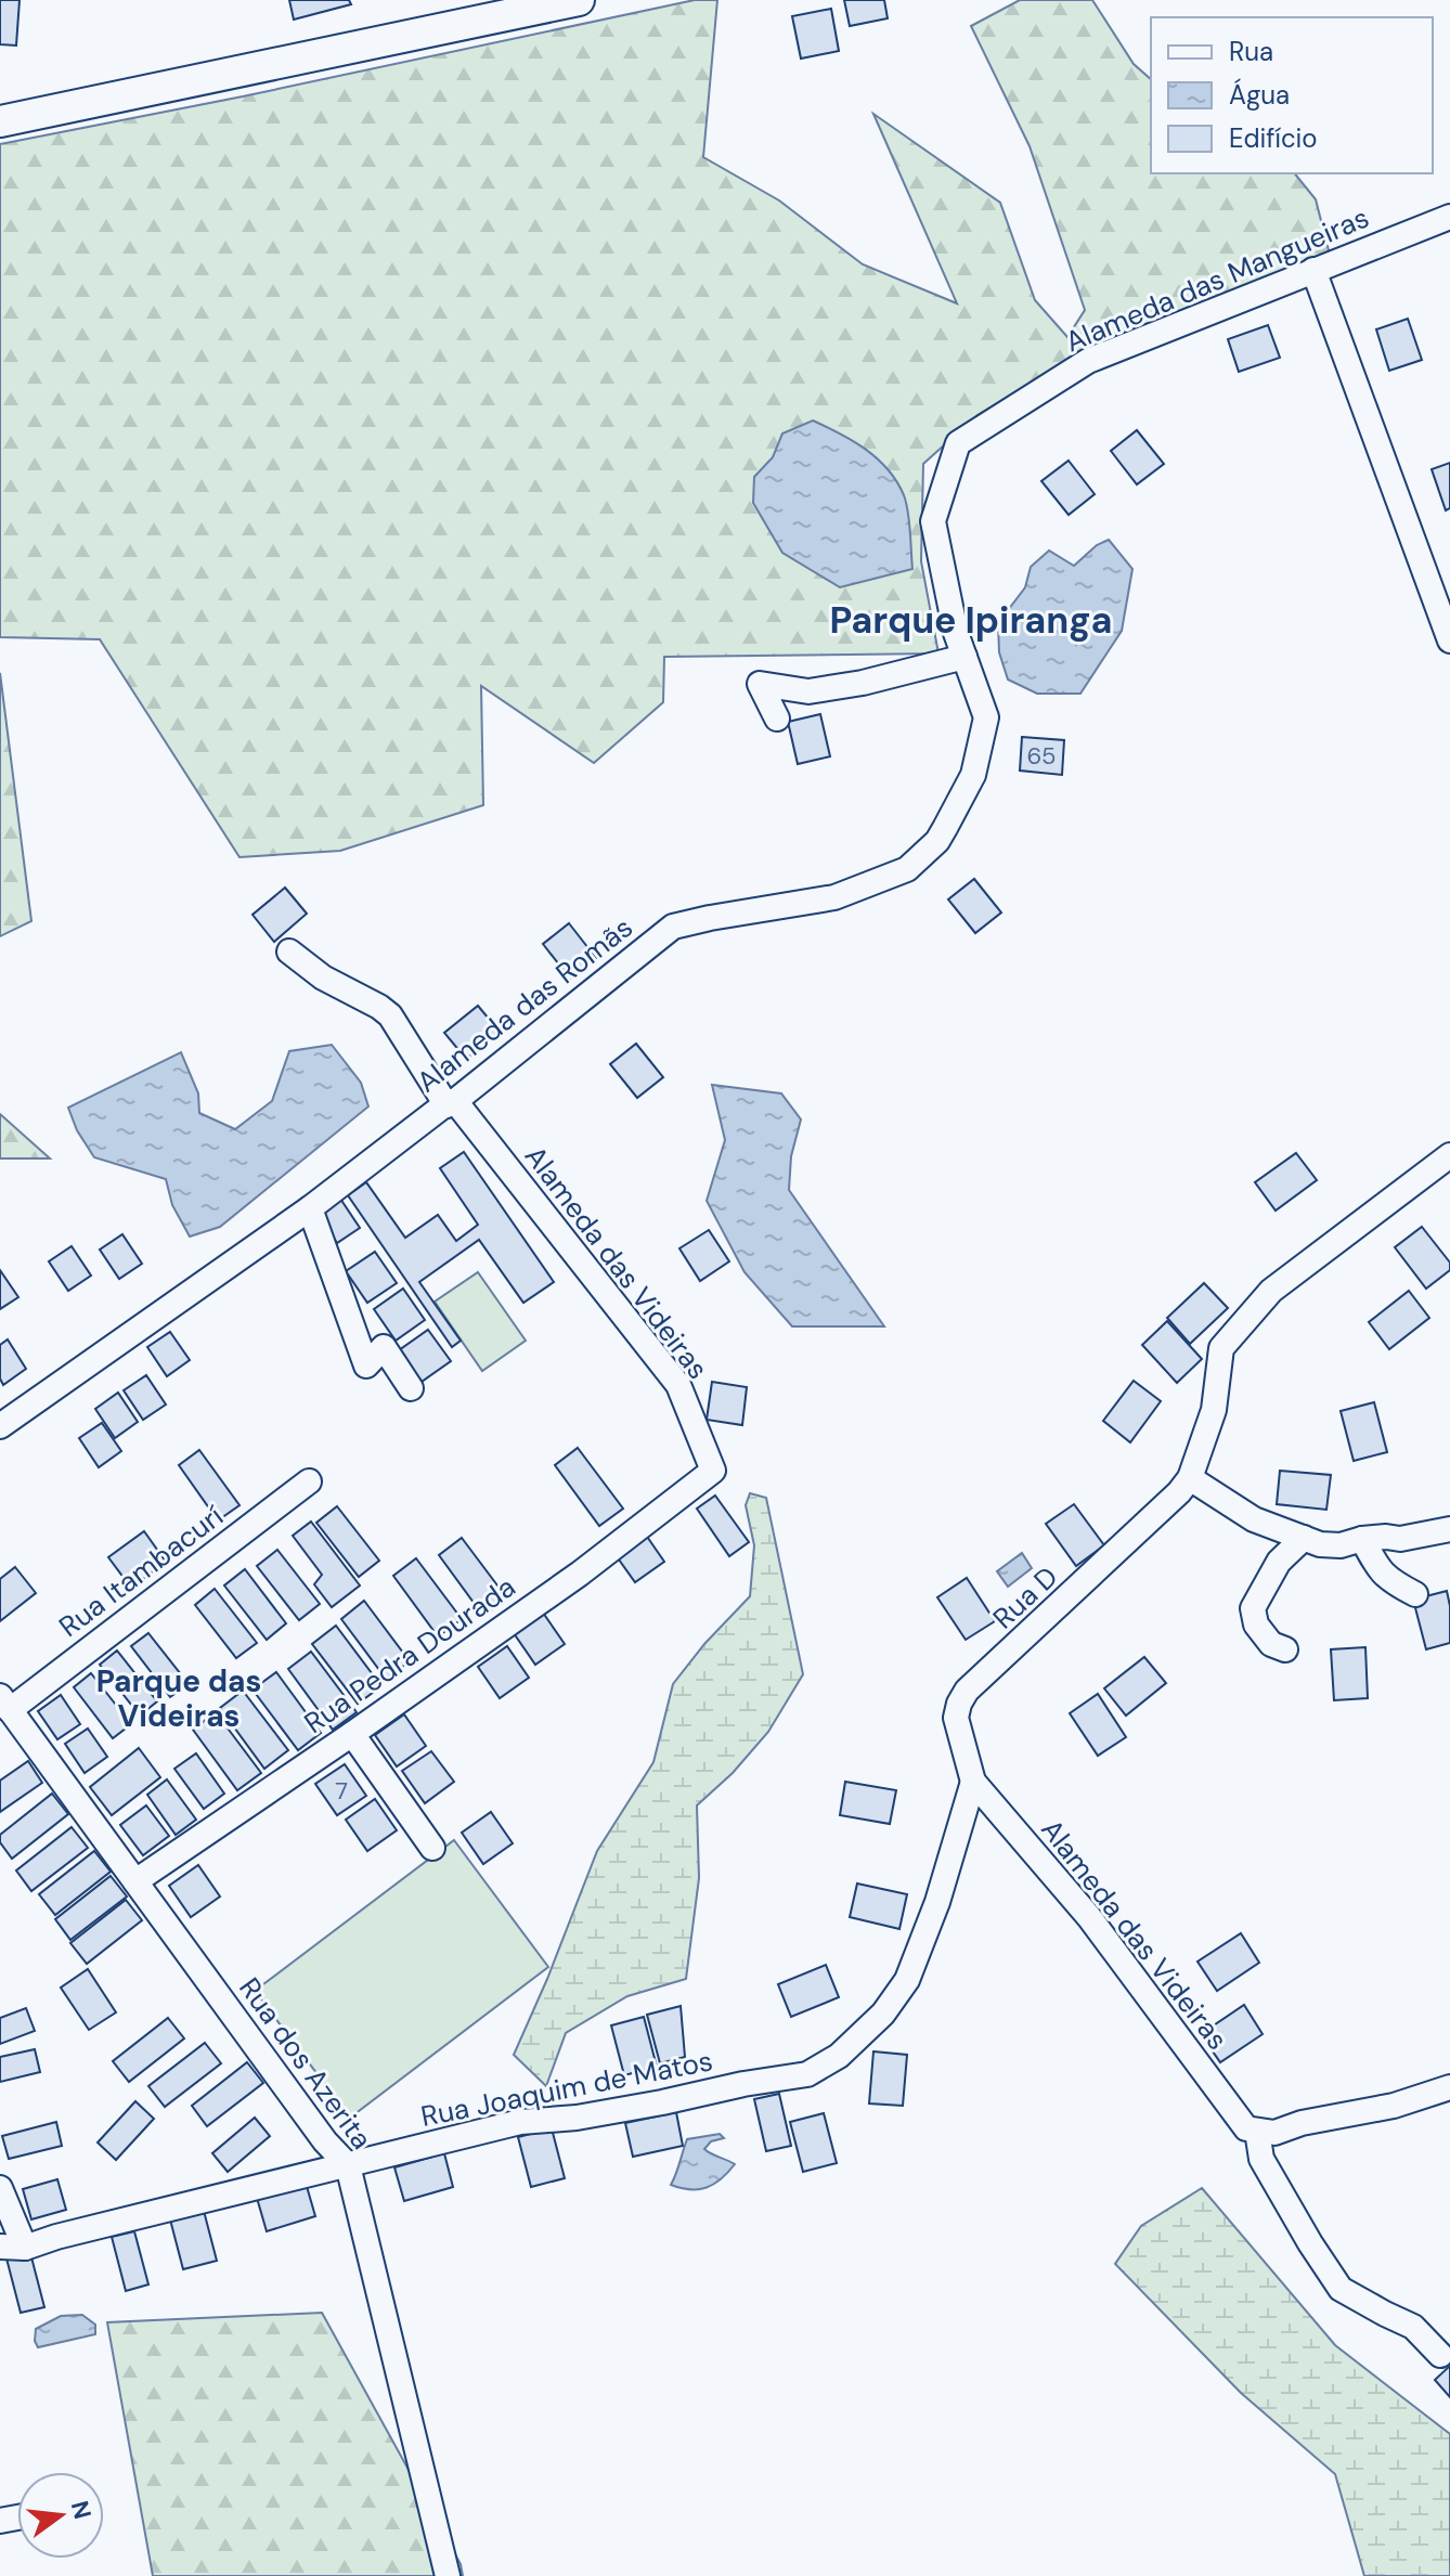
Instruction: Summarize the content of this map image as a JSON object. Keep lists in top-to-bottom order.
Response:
{
  "streets": {
    "street": [
      "Alameda das Mangueiras",
      "Alameda das Romãs",
      "Alameda das Videiras",
      "Rua Itambacurí",
      "Rua D",
      "Rua Pedra Dourada",
      "Rua dos Azerita",
      "Rua Joaquim de Matos"
    ]
  },
  "crossings": [
    ["Alameda das Mangueiras", "Alameda das Romãs"],
    ["Alameda das Romãs", "Alameda das Videiras"],
    ["Alameda das Videiras", "Rua D"],
    ["Alameda das Videiras", "Rua Pedra Dourada"],
    ["Alameda das Videiras", "Rua Joaquim de Matos"],
    ["Rua Itambacurí", "Rua dos Azerita"],
    ["Rua D", "Rua Joaquim de Matos"],
    ["Rua Pedra Dourada", "Rua dos Azerita"],
    ["Rua dos Azerita", "Rua Joaquim de Matos"]
  ],
  "districts": ["Parque Ipiranga", "Parque das Videiras"],
  "house_numbers": ["65", "7"],
  "legend": ["Rua", "Água", "Edifício"],
  "north": "right"
}
